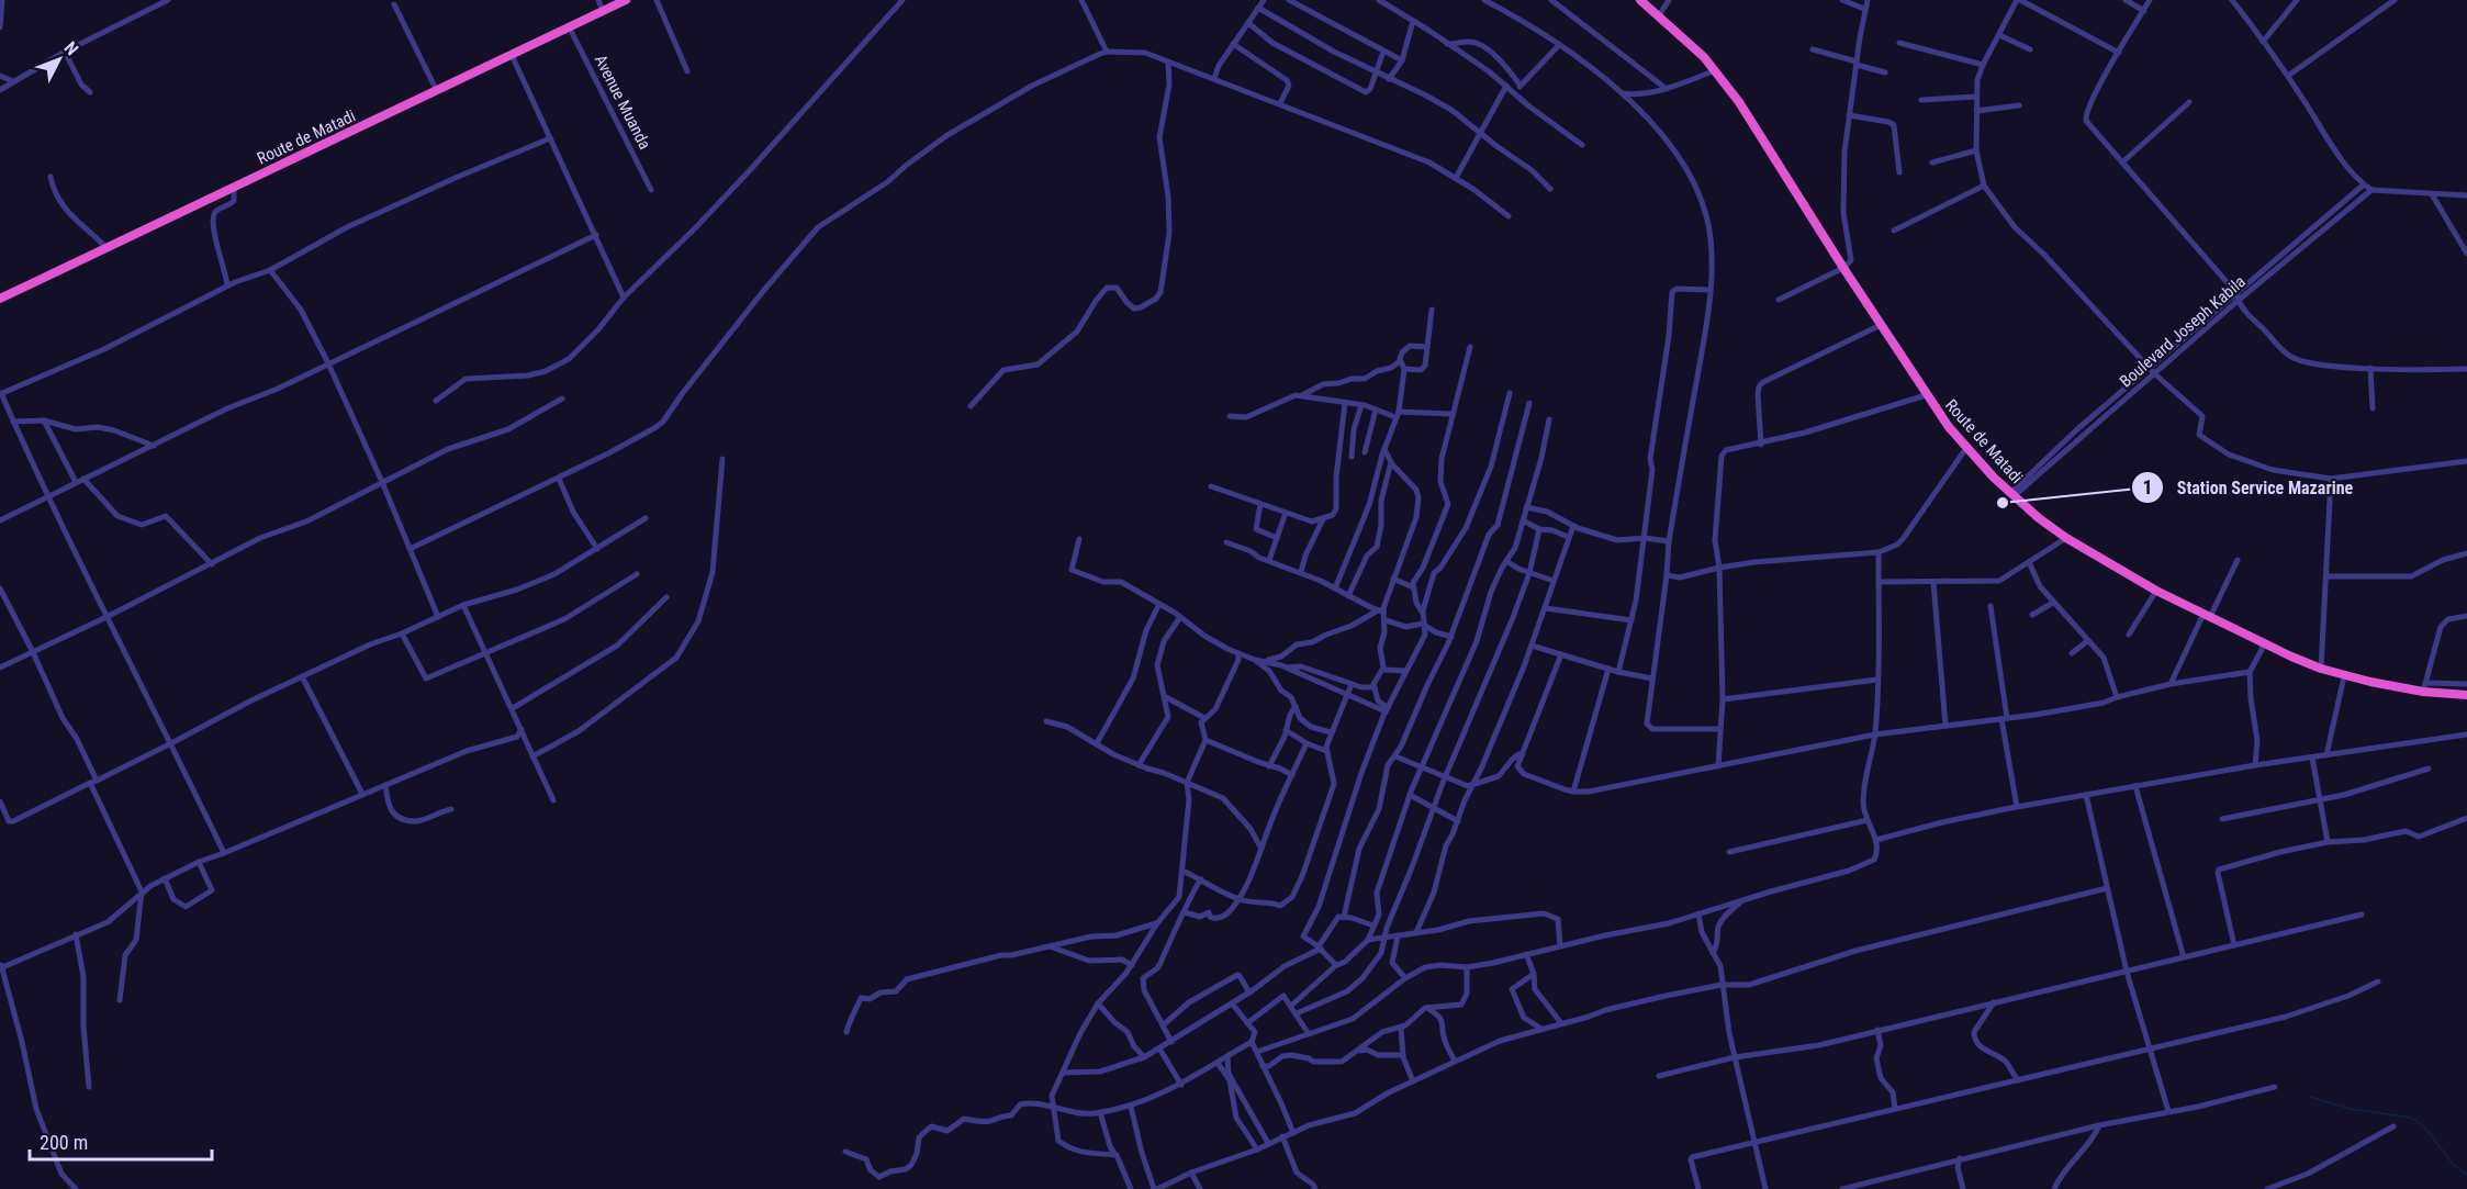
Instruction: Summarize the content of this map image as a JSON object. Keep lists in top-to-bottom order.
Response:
{
  "streets": {
    "highway": ["Route de Matadi"],
    "street": ["Avenue Muanda", "Boulevard Joseph Kabila"]
  },
  "crossings": [
    ["Avenue Muanda", "Route de Matadi"],
    ["Route de Matadi", "Boulevard Joseph Kabila"]
  ],
  "places": ["Station Service Mazarine"],
  "scale_bar": "200 m",
  "north": "top right"
}
